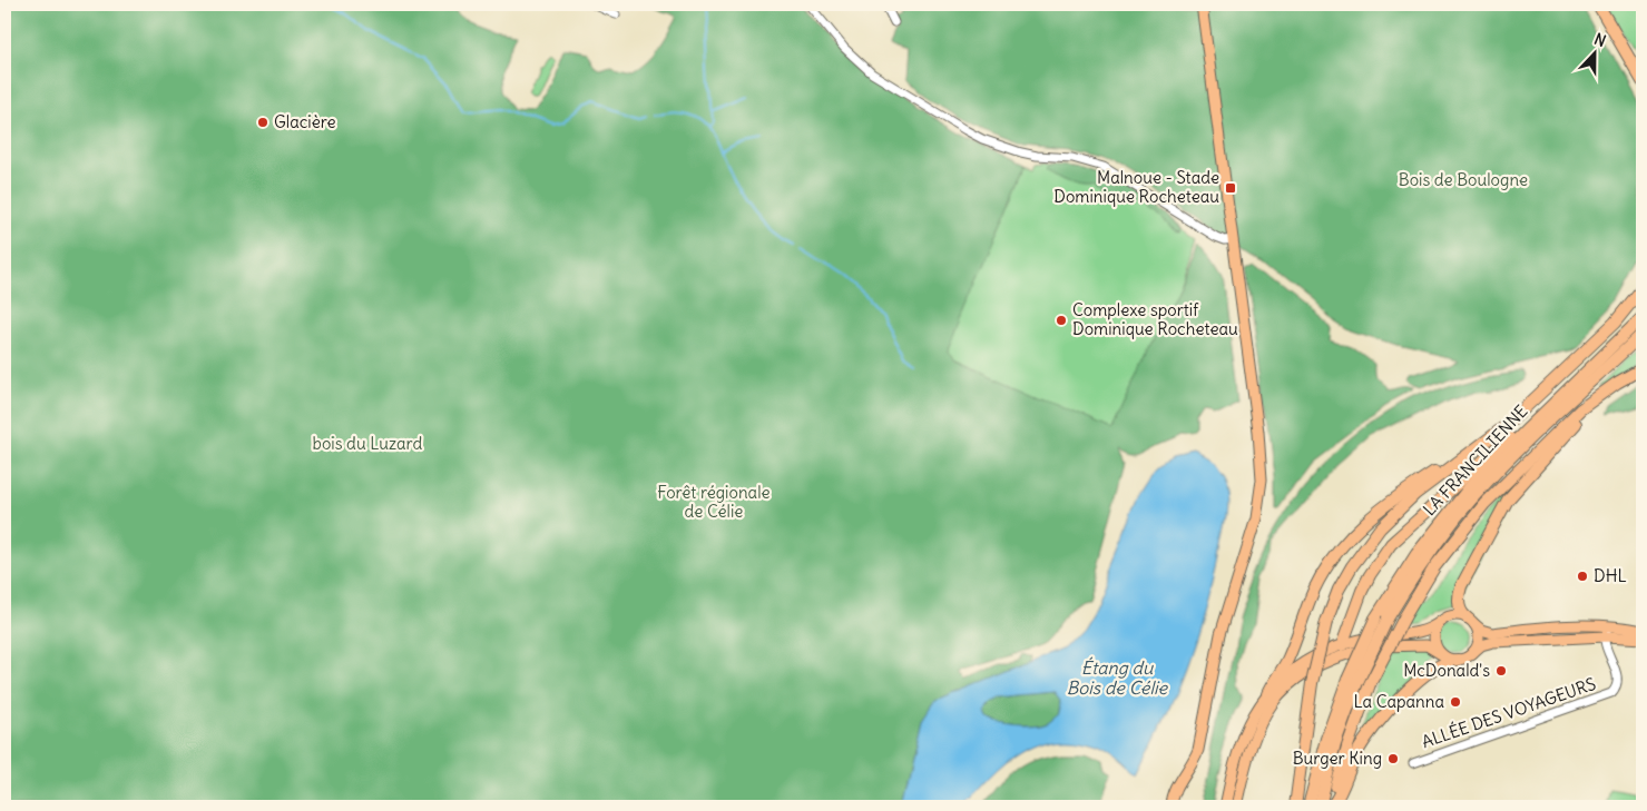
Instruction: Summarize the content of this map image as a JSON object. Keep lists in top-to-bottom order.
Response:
{
  "streets": {
    "highway": ["LA FRANCILIENNE"],
    "street": ["ALLÉE DES VOYAGEURS"]
  },
  "water": ["Étang du Bois de Célie"],
  "parks": ["Bois de Boulogne", "bois du Luzard", "Forêt régionale de Célie"],
  "places": {
    "other": [
      "Glacière",
      "Complexe sportif Dominique Rocheteau",
      "DHL",
      "McDonald's",
      "La Capanna",
      "Burger King"
    ],
    "transit": ["Malnoue - Stade Dominique Rocheteau"]
  },
  "north": "top"
}
